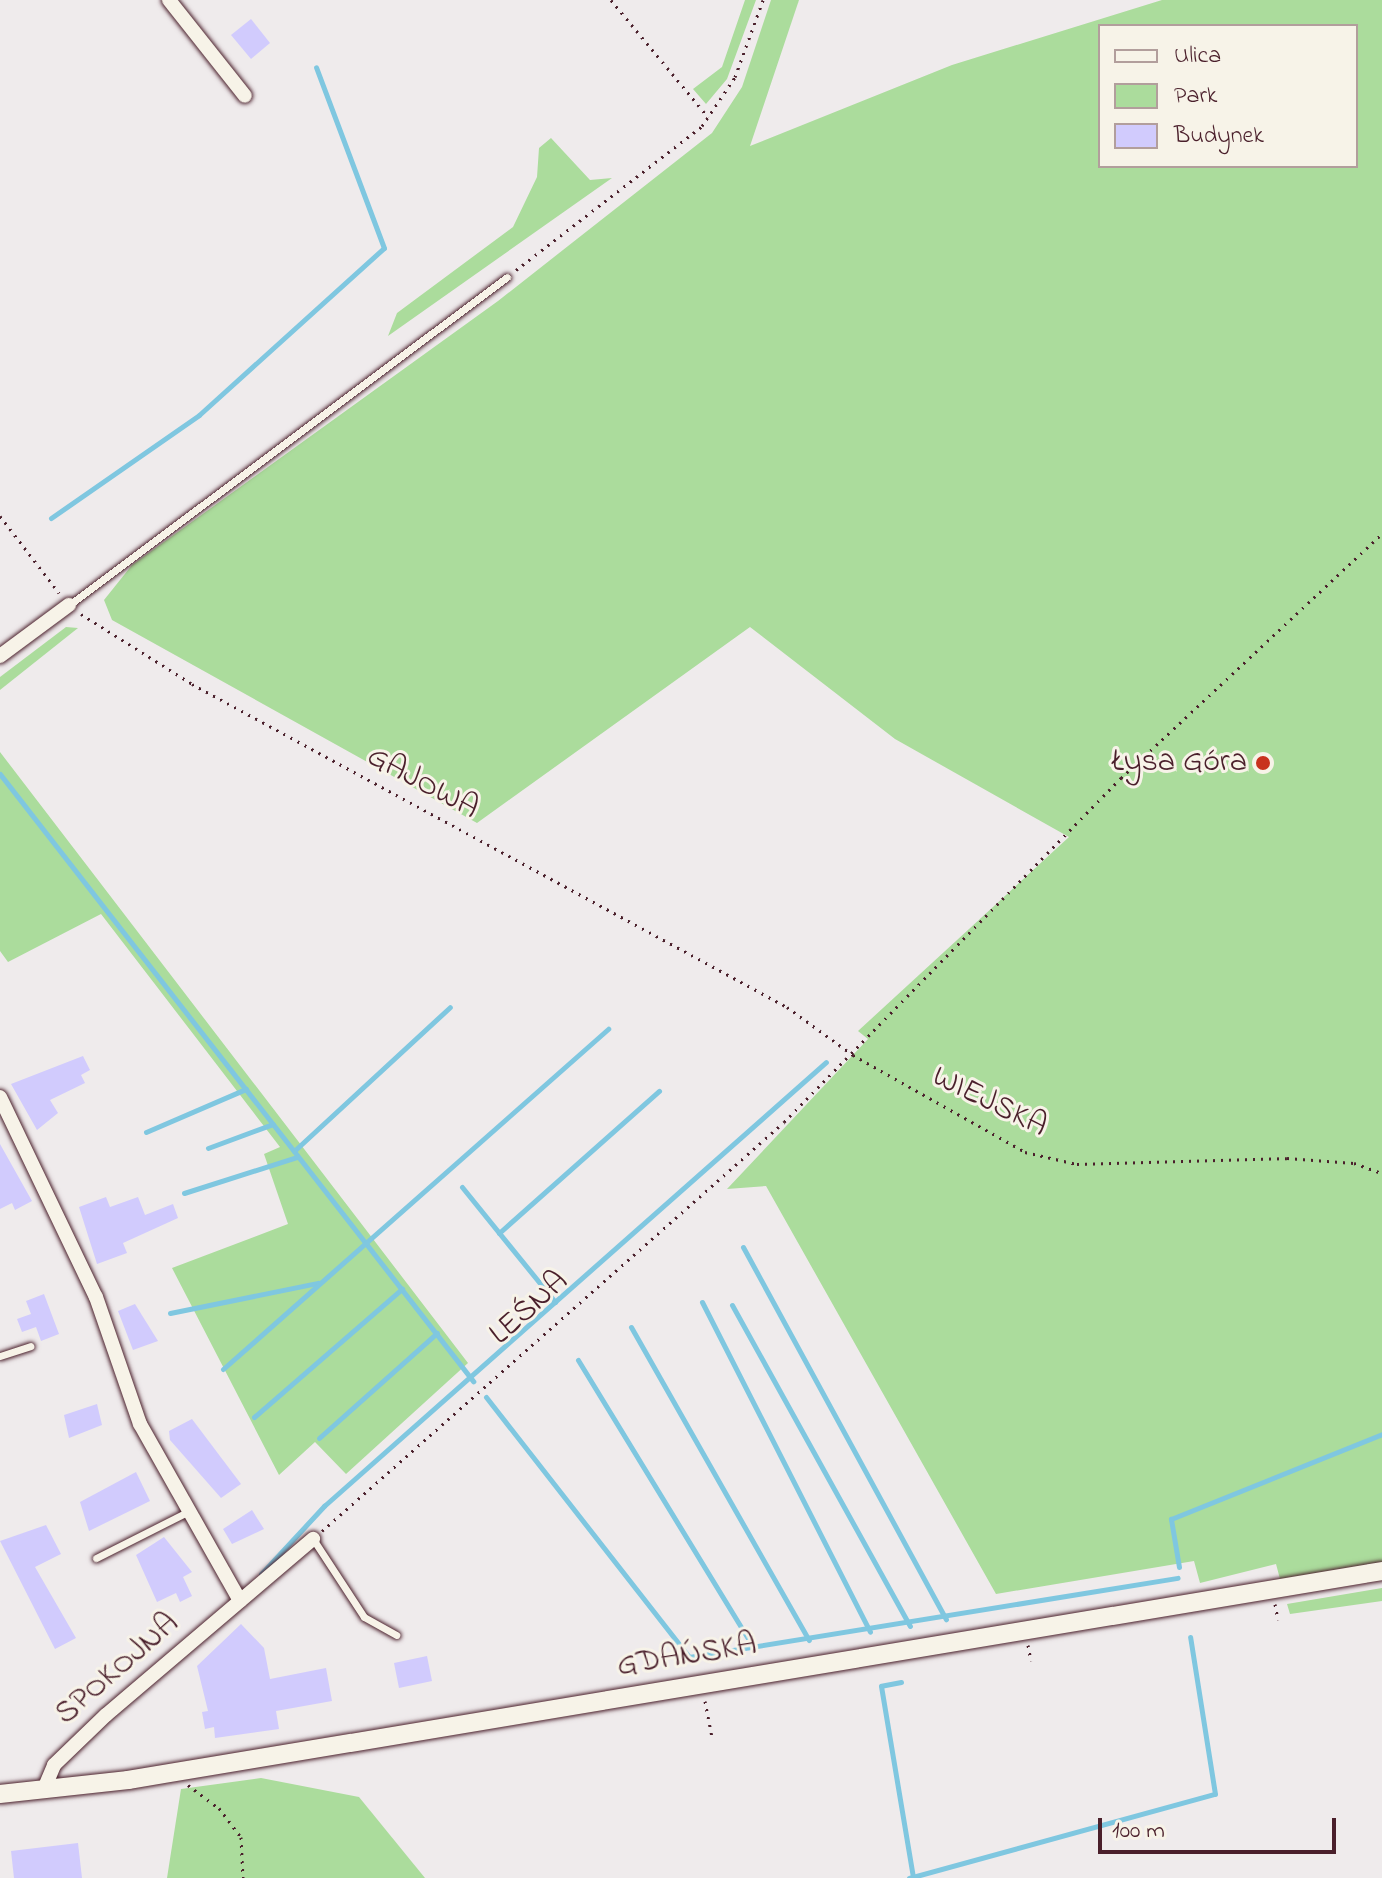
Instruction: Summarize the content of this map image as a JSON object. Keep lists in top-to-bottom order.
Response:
{
  "streets": {
    "main road": ["GDAŃSKA"],
    "street": ["SPOKOJNA"],
    "path": ["GAJOWA", "WIEJSKA", "LEŚNA"]
  },
  "crossings": [
    ["GAJOWA", "WIEJSKA"],
    ["GAJOWA", "LEŚNA"],
    ["WIEJSKA", "LEŚNA"],
    ["GDAŃSKA", "SPOKOJNA"]
  ],
  "places": ["Łysa Góra"],
  "legend": ["Ulica", "Park", "Budynek"],
  "scale_bar": "100 m"
}
